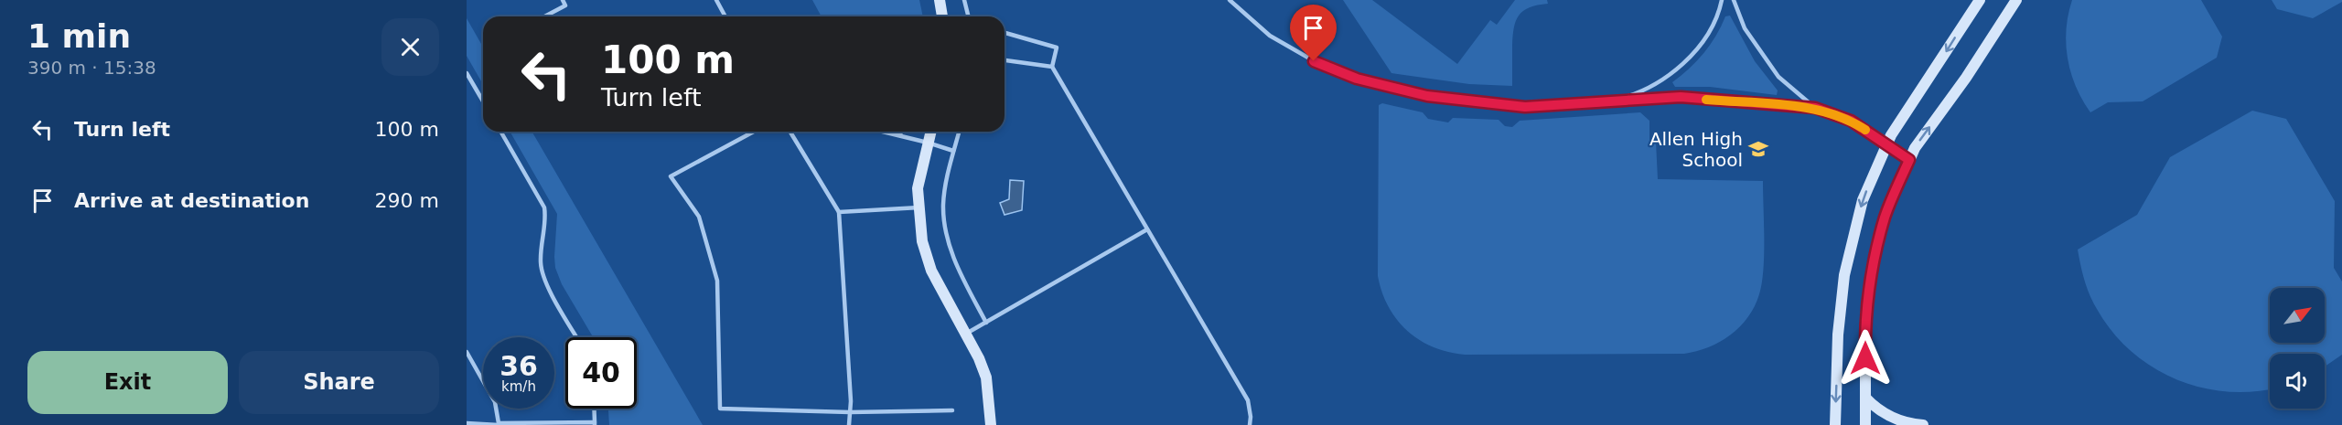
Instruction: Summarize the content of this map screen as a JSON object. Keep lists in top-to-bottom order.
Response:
{
  "places": {
    "school or university": ["Allen High School"]
  },
  "north": "top right",
  "page": {
    "heading": ["1 min", "390 m · 15:38"],
    "turn": ["100 m", "Turn left"],
    "list": [
      {
        "name": "Turn left",
        "value": "100 m"
      },
      {
        "name": "Arrive at destination",
        "value": "290 m"
      }
    ],
    "speed": "36 km/h",
    "limit": "40",
    "buttons": ["Exit", "Share"]
  }
}
